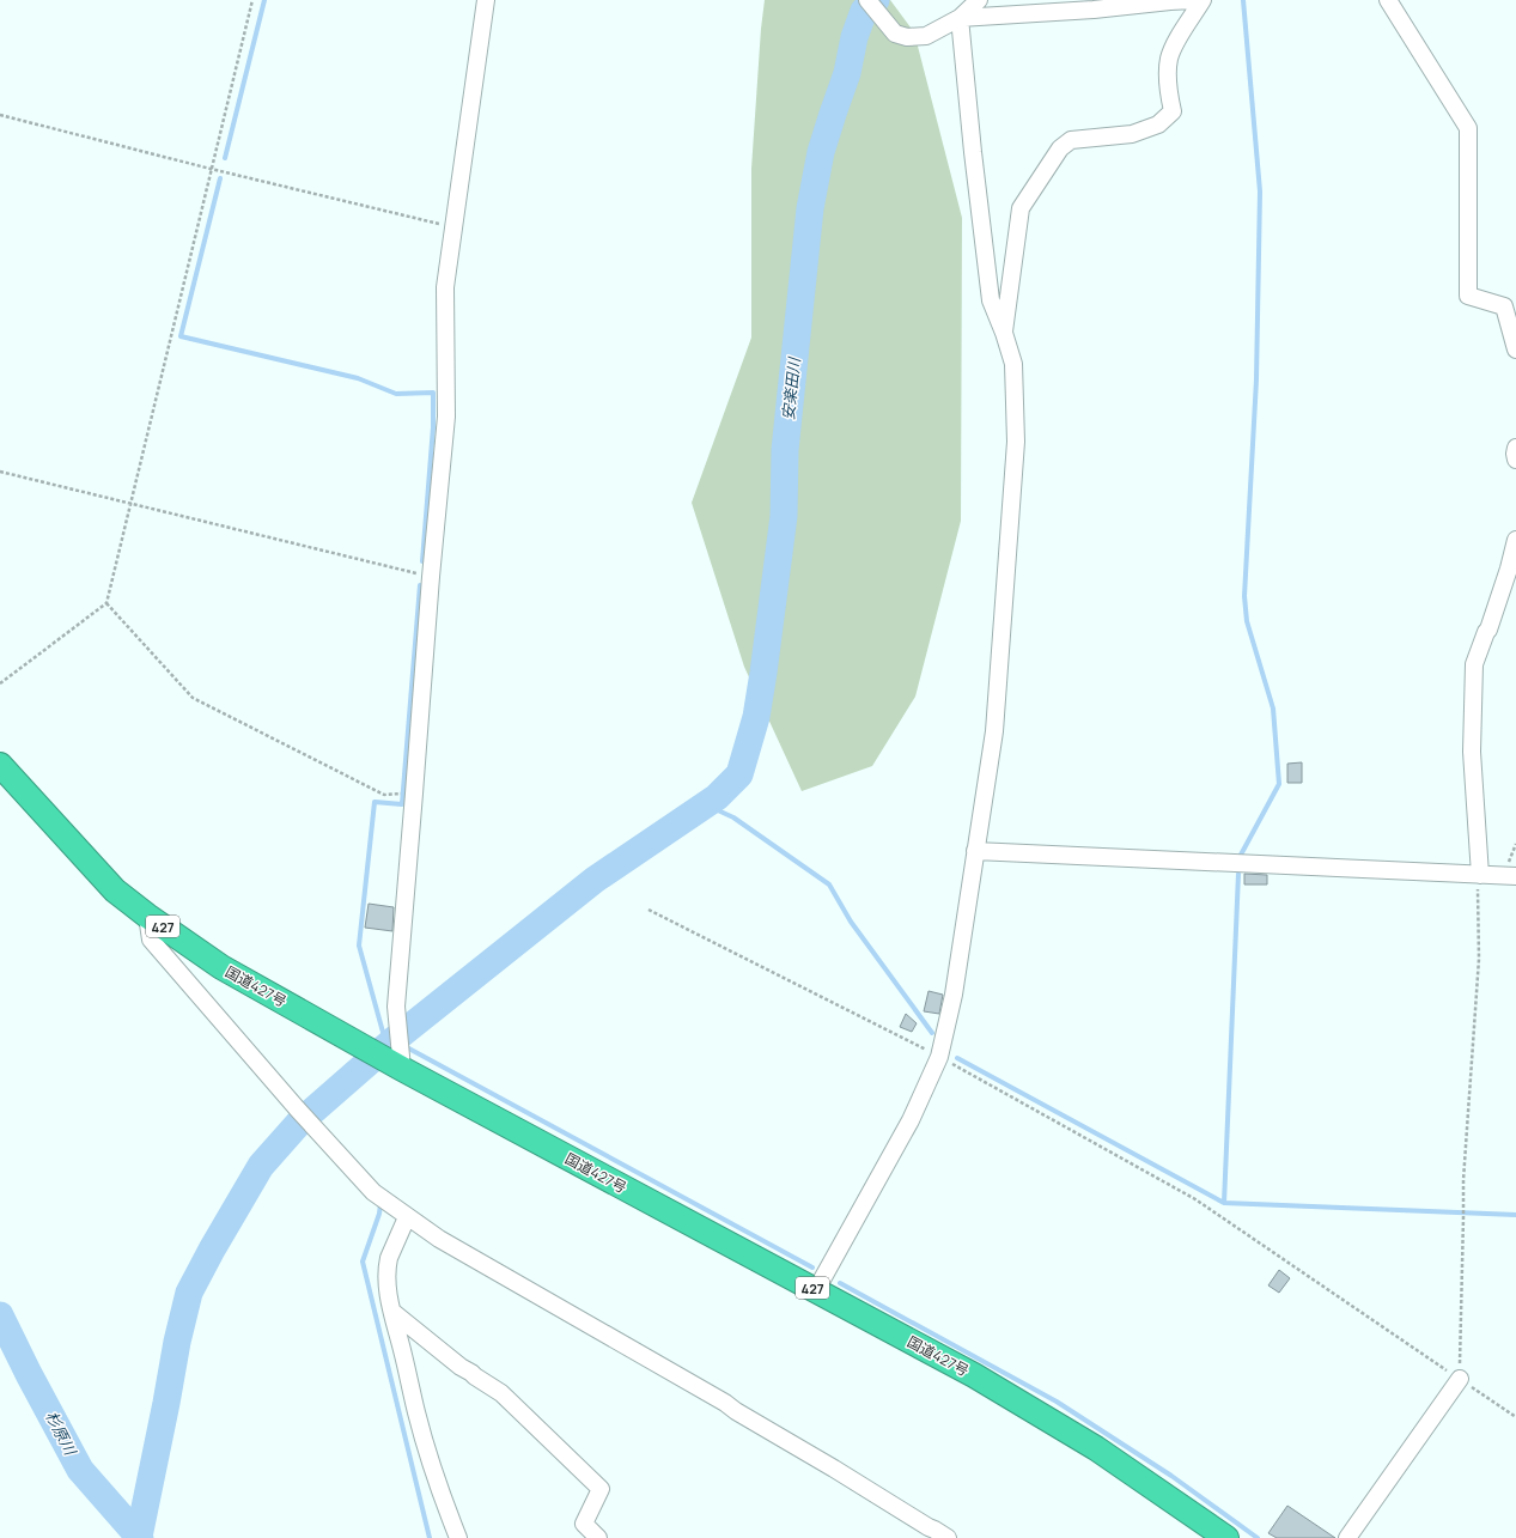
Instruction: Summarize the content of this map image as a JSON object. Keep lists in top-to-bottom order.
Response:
{
  "streets": {
    "highway": ["427", "国道427号"]
  },
  "water": ["安楽田川", "杉原川"]
}
